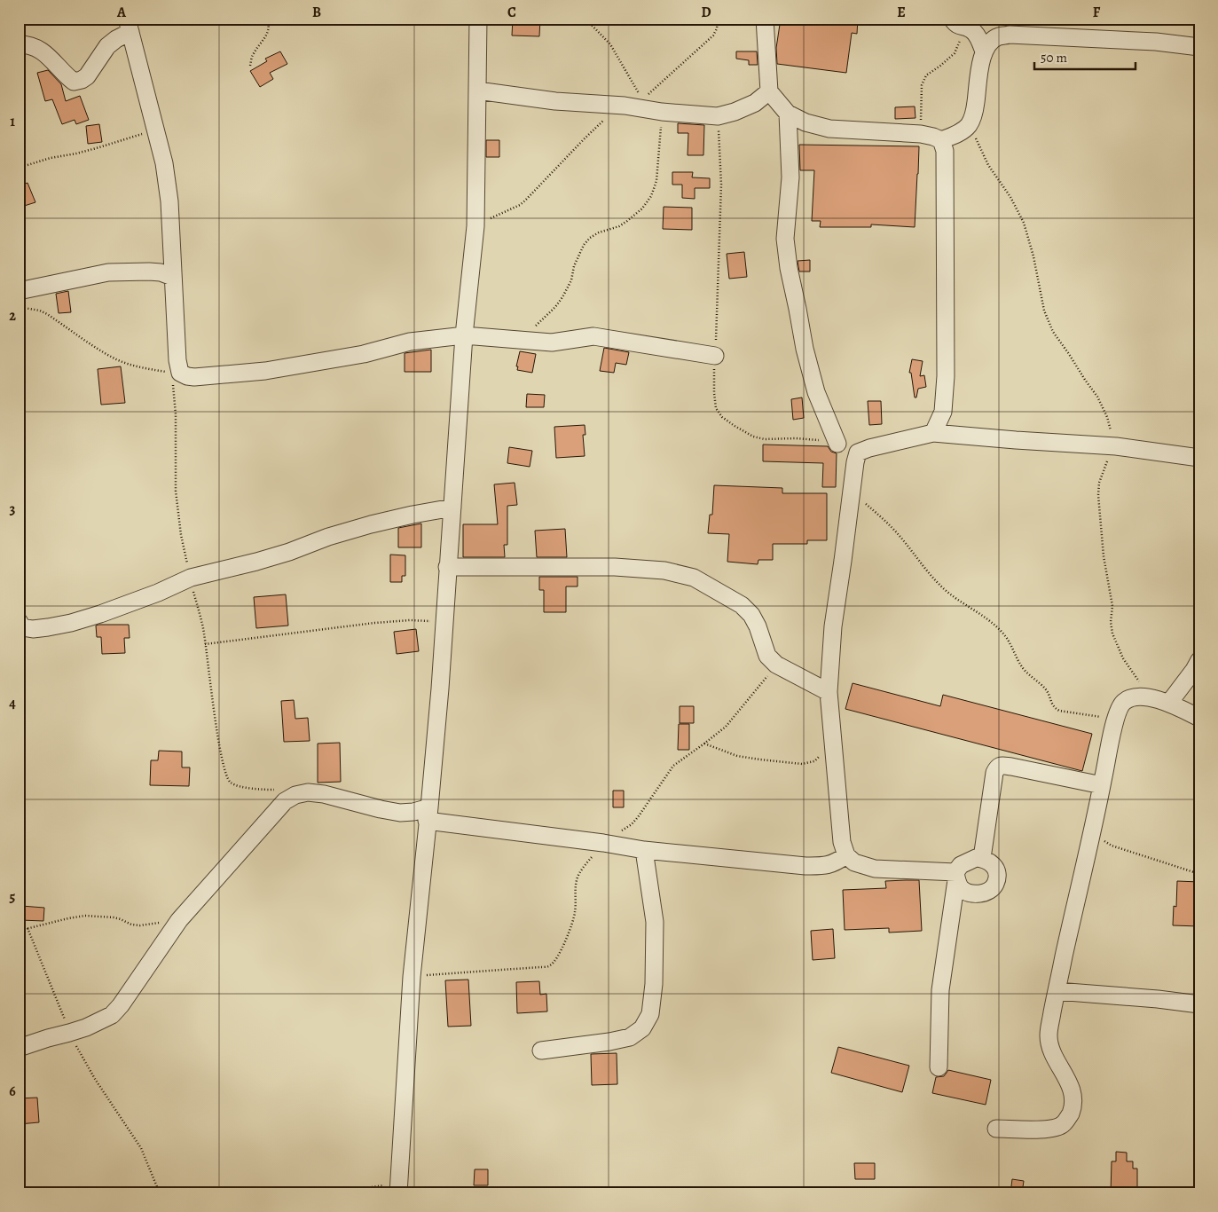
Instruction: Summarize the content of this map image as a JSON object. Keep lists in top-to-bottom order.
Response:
{
  "scale_bar": "50 m",
  "grid": {
    "columns": [
      "A",
      "B",
      "C",
      "D",
      "E",
      "F"
    ],
    "rows": [
      "1",
      "2",
      "3",
      "4",
      "5",
      "6"
    ]
  }
}
